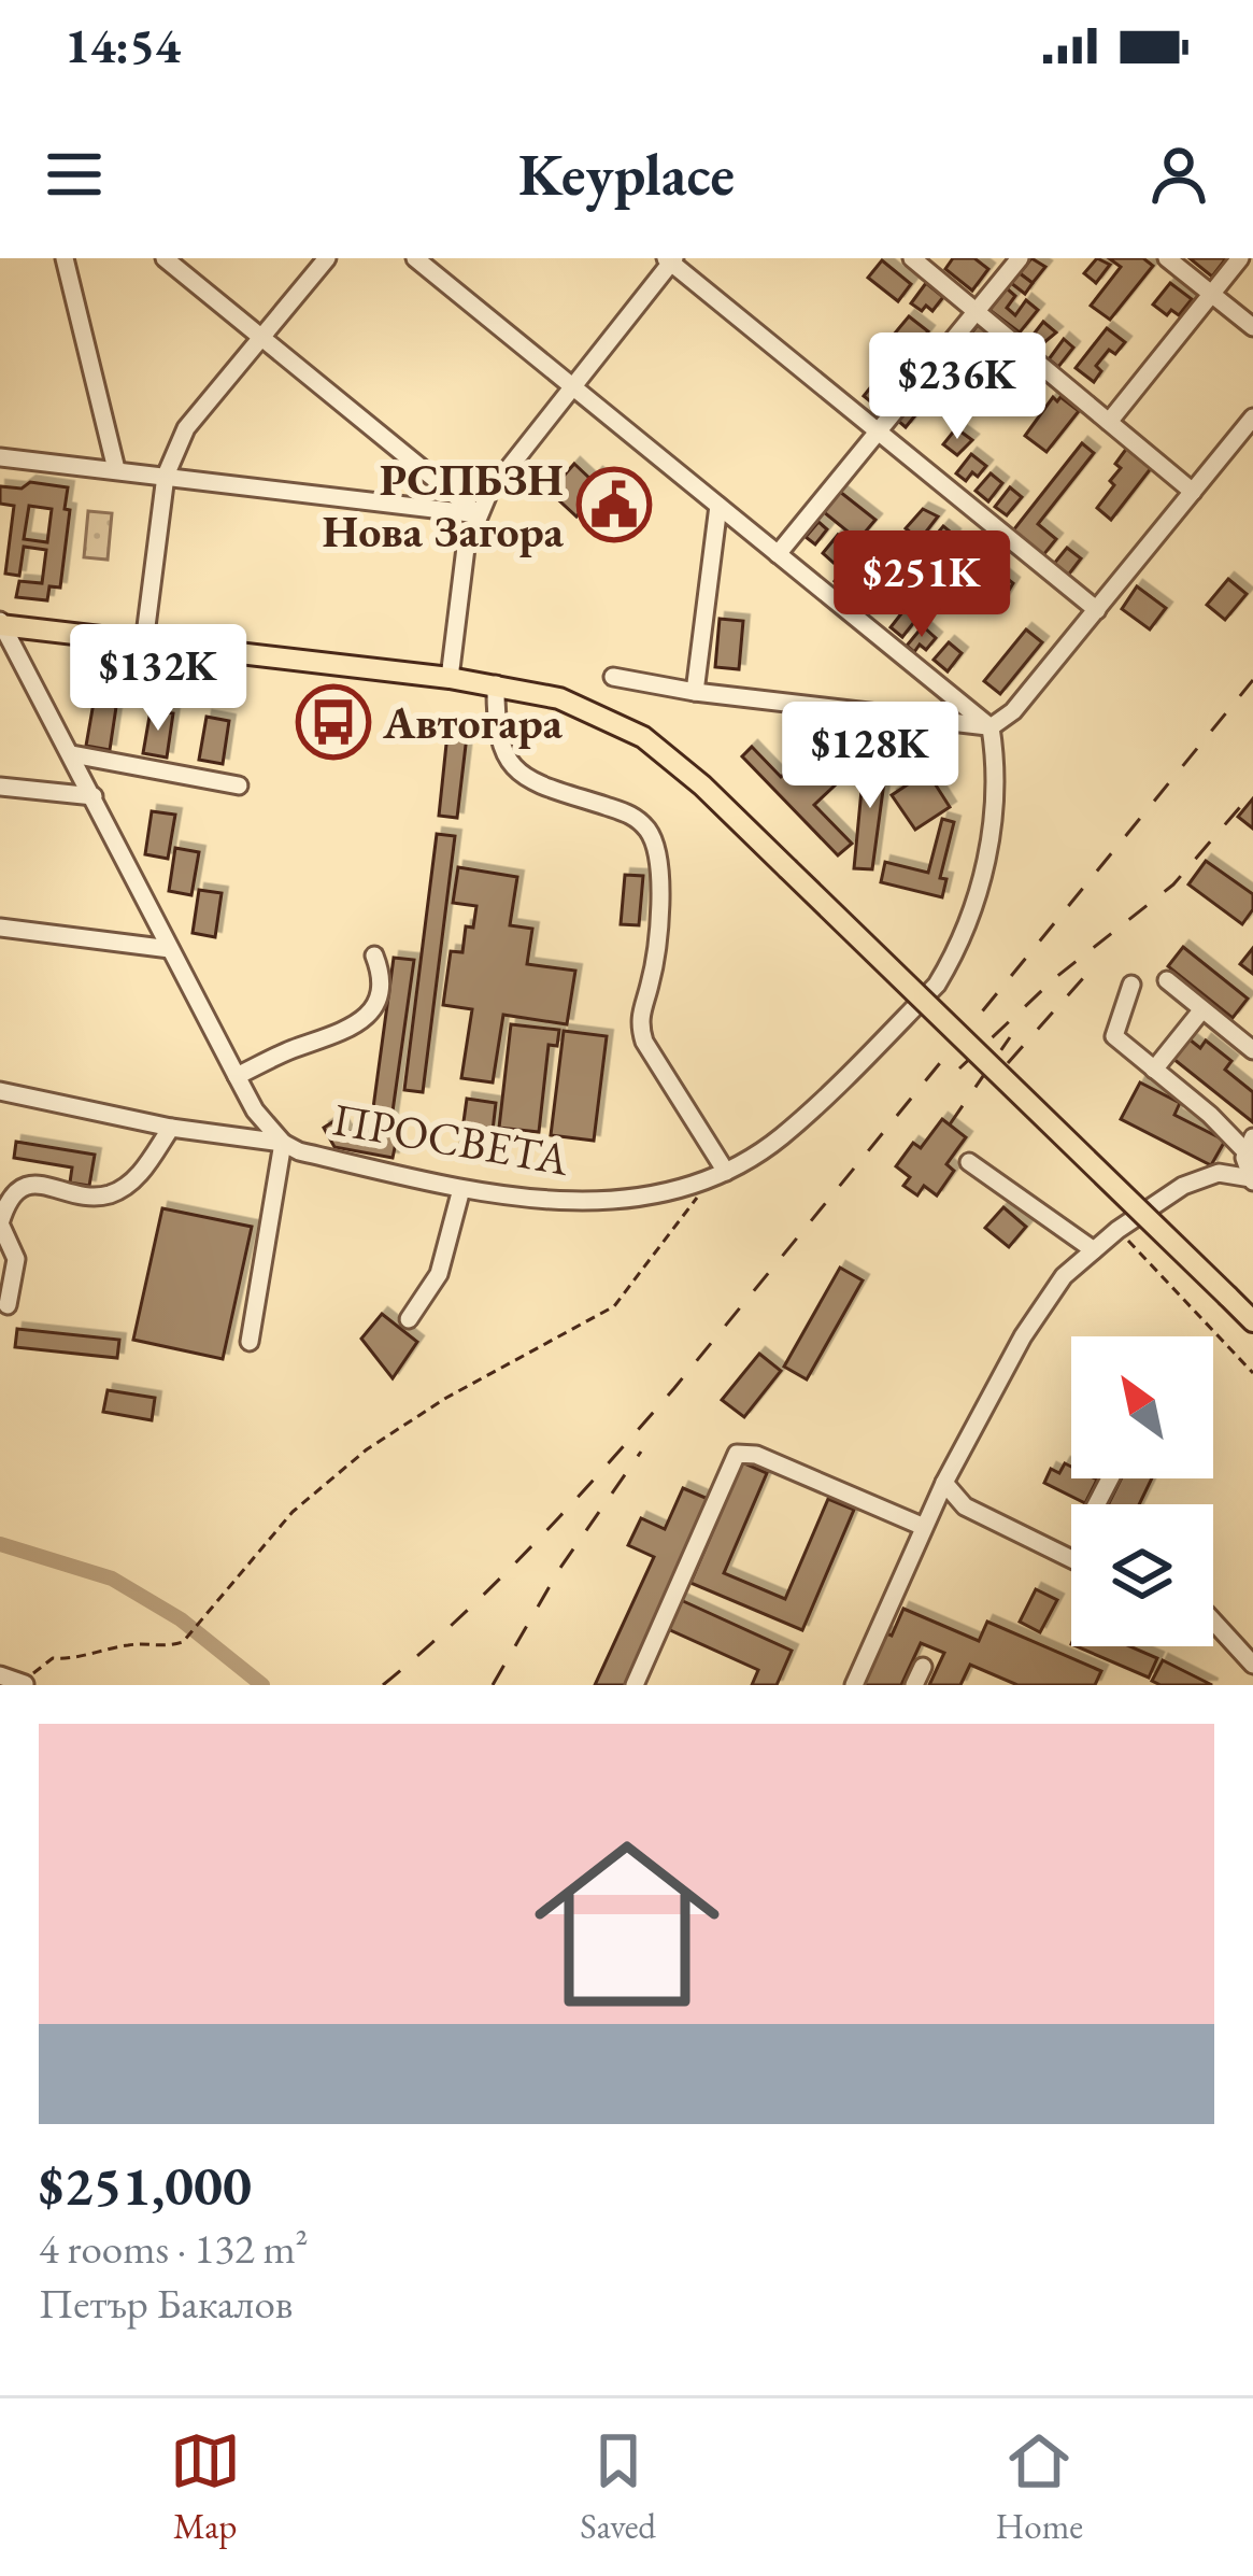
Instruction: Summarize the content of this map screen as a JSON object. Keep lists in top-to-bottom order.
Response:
{
  "streets": {
    "street": ["ПРОСВЕТА"]
  },
  "places": {
    "public building": ["РСПБЗН Нова Загора"],
    "bus stop": ["Автогара"]
  },
  "north": "top left",
  "page": {
    "status": "14:54",
    "header": "Keyplace",
    "price": [
      "$236K",
      "$251K",
      "$132K",
      "$128K"
    ],
    "list": [
      {
        "name": "$251,000",
        "note": "4 rooms · 132 m² · Петър Бакалов"
      }
    ],
    "tabs": ["Map", "Saved", "Home"]
  }
}
